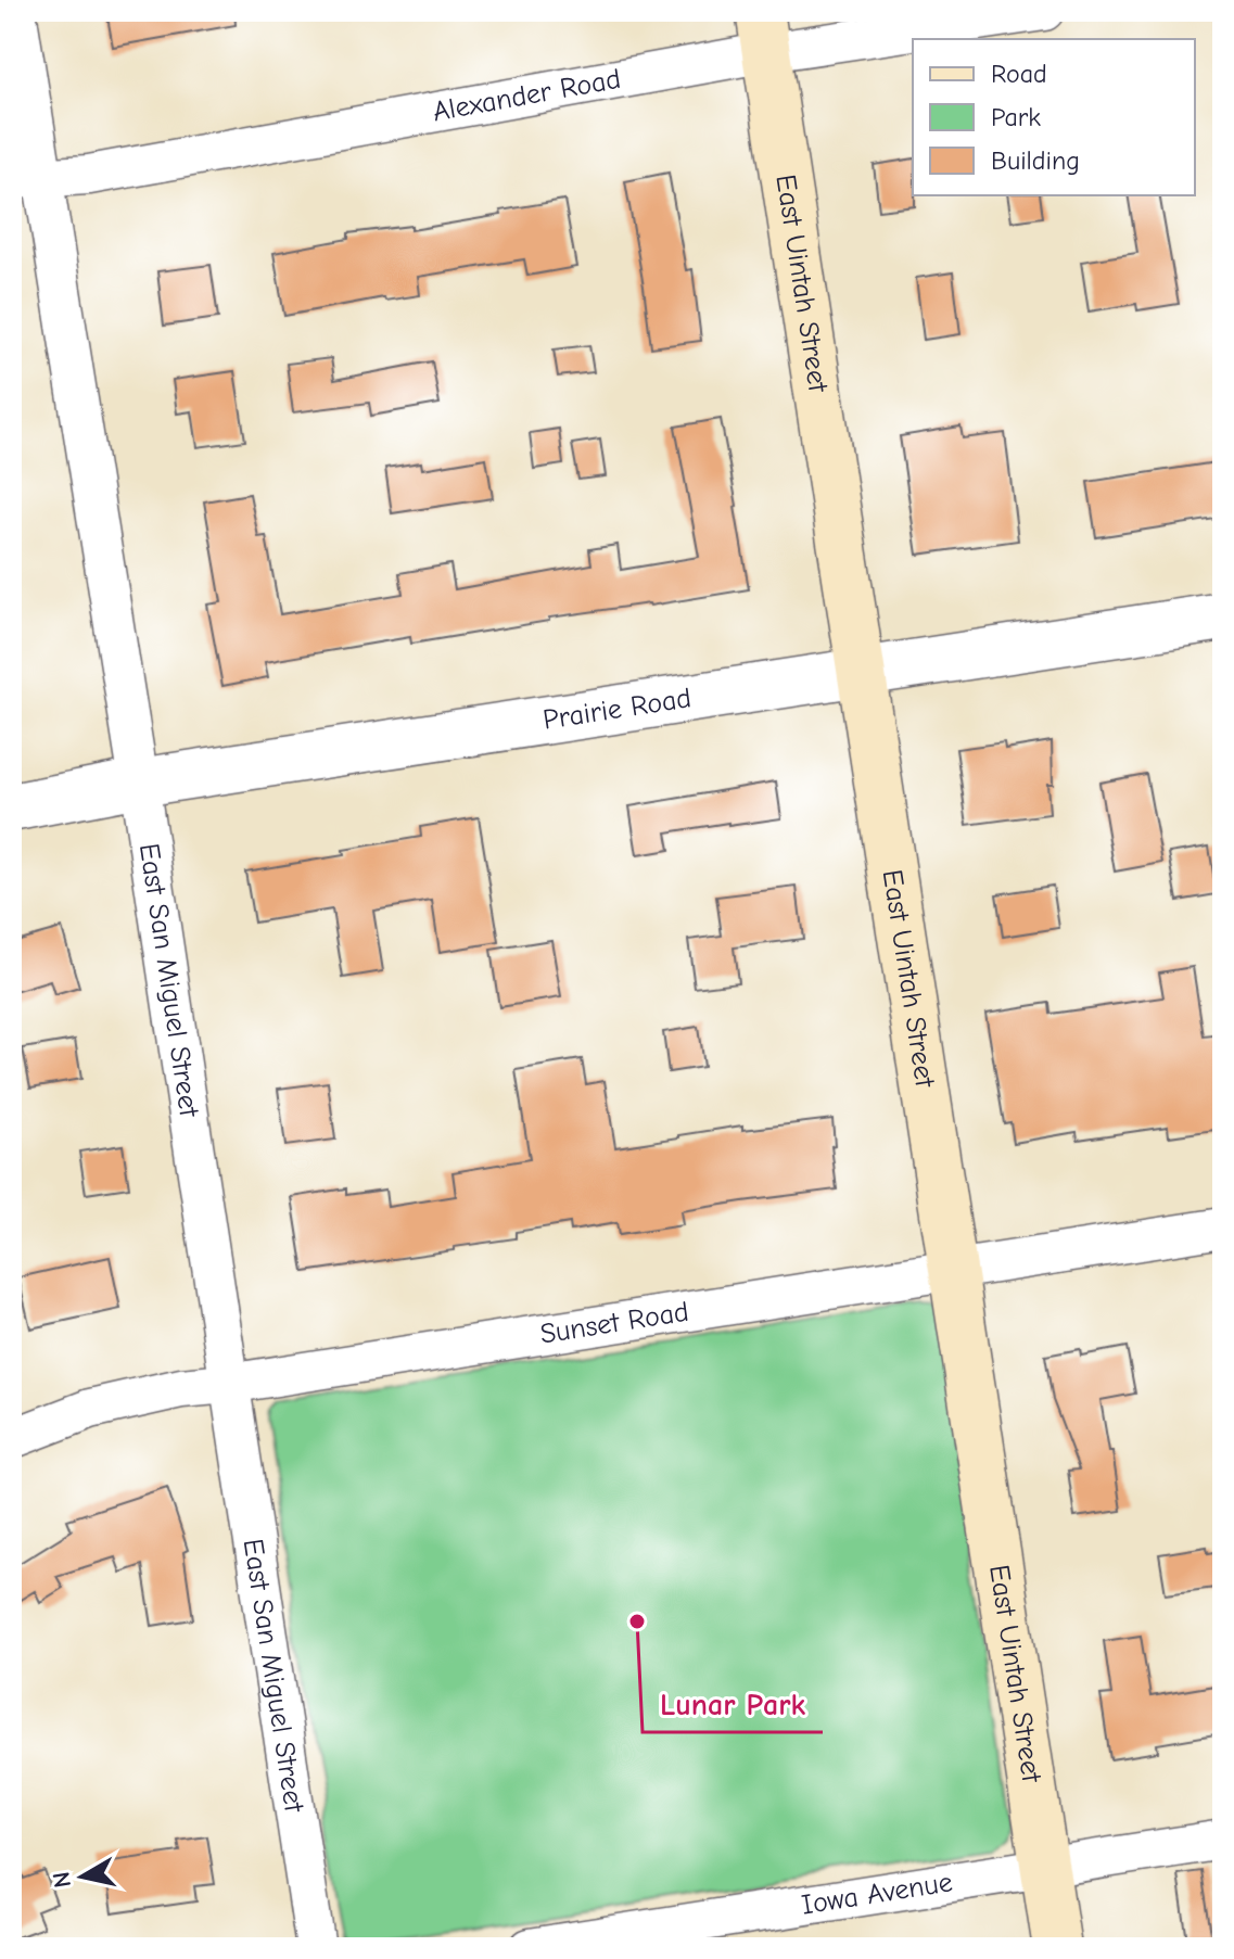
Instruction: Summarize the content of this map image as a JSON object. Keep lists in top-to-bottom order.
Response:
{
  "streets": {
    "main road": ["East Uintah Street"],
    "street": [
      "Alexander Road",
      "Prairie Road",
      "East San Miguel Street",
      "Sunset Road",
      "Iowa Avenue"
    ]
  },
  "crossings": [
    ["Alexander Road", "East Uintah Street"],
    ["Alexander Road", "East San Miguel Street"],
    ["East Uintah Street", "Prairie Road"],
    ["East Uintah Street", "Sunset Road"],
    ["East Uintah Street", "Iowa Avenue"],
    ["Prairie Road", "East San Miguel Street"],
    ["East San Miguel Street", "Sunset Road"]
  ],
  "places": ["Lunar Park"],
  "legend": ["Road", "Park", "Building"],
  "north": "left"
}
